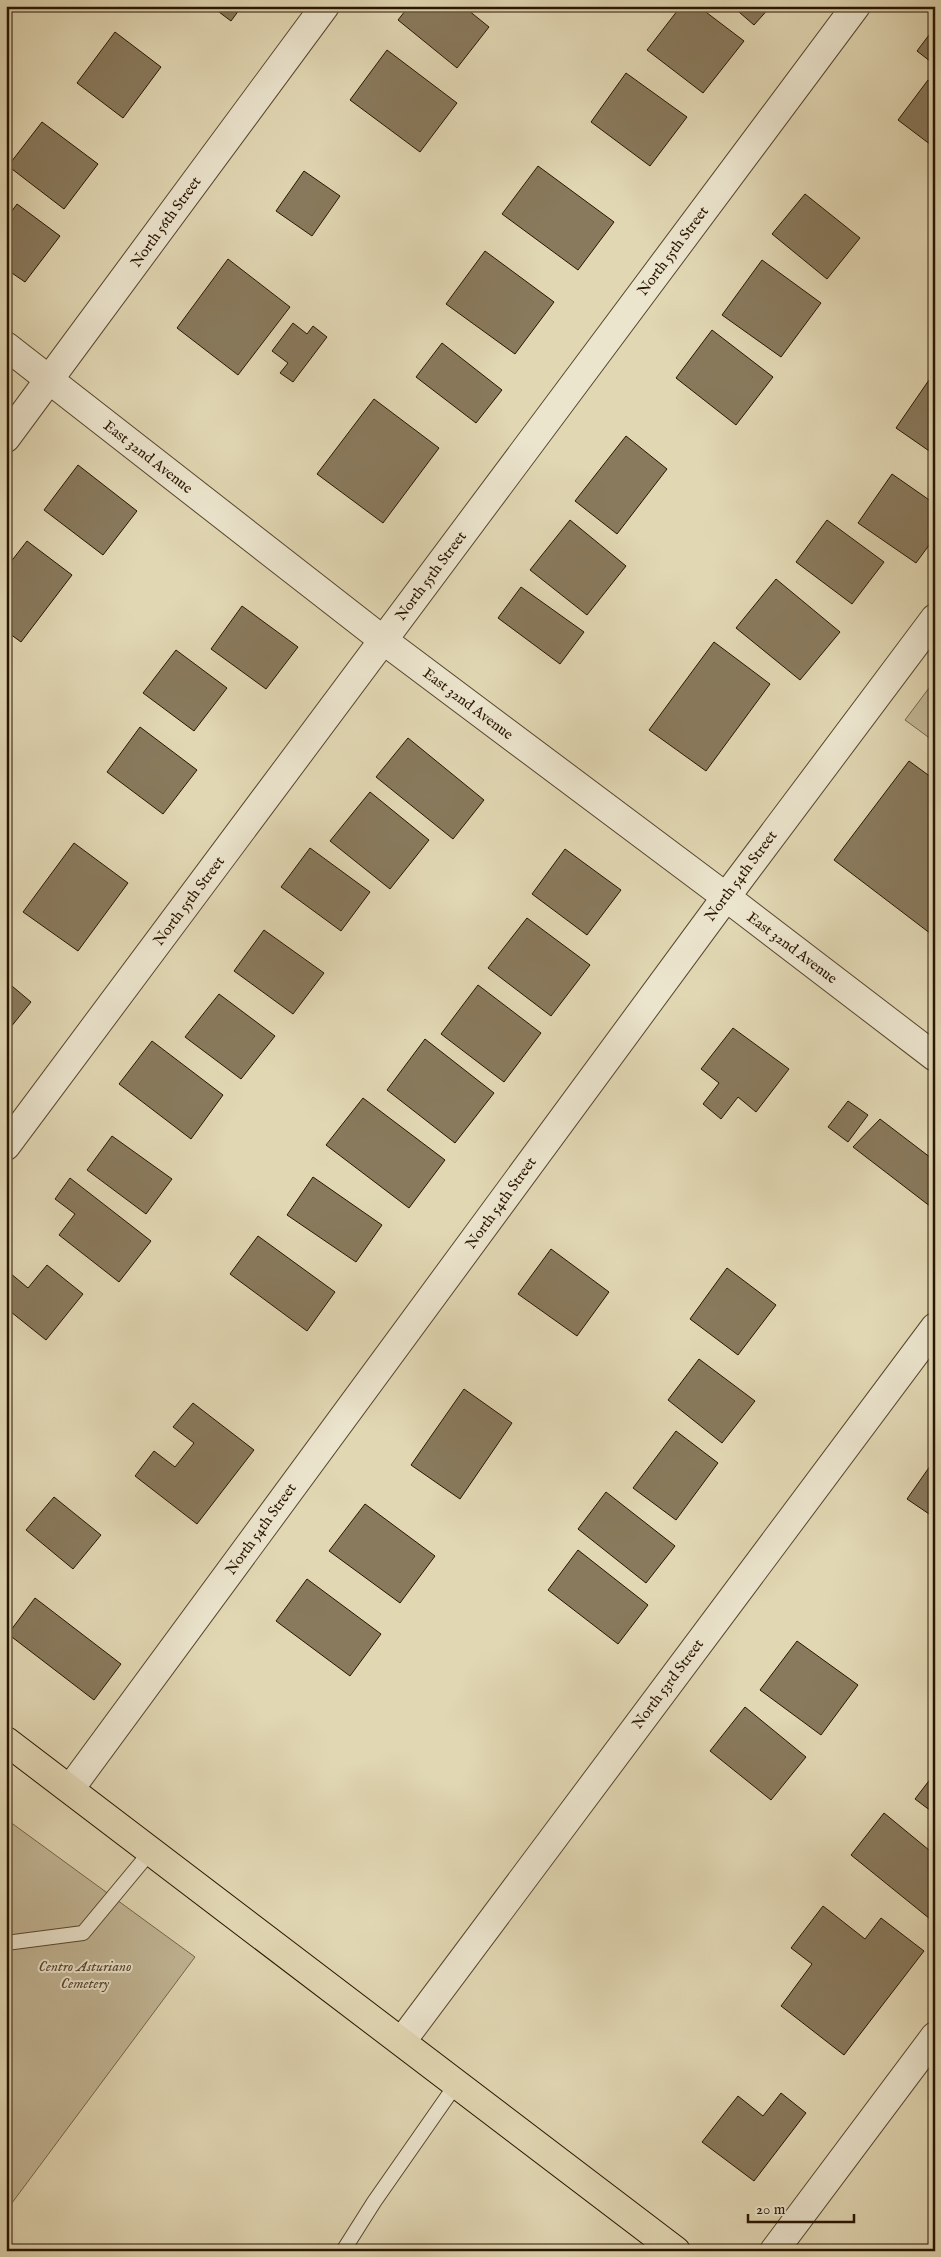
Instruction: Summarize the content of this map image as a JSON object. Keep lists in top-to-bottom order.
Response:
{
  "streets": {
    "street": [
      "North 56th Street",
      "North 55th Street",
      "East 32nd Avenue",
      "North 54th Street",
      "North 53rd Street"
    ]
  },
  "crossings": [
    ["North 56th Street", "East 32nd Avenue"],
    ["North 55th Street", "East 32nd Avenue"],
    ["East 32nd Avenue", "North 54th Street"]
  ],
  "parks": ["Centro Asturiano Cemetery"],
  "scale_bar": "20 m"
}
